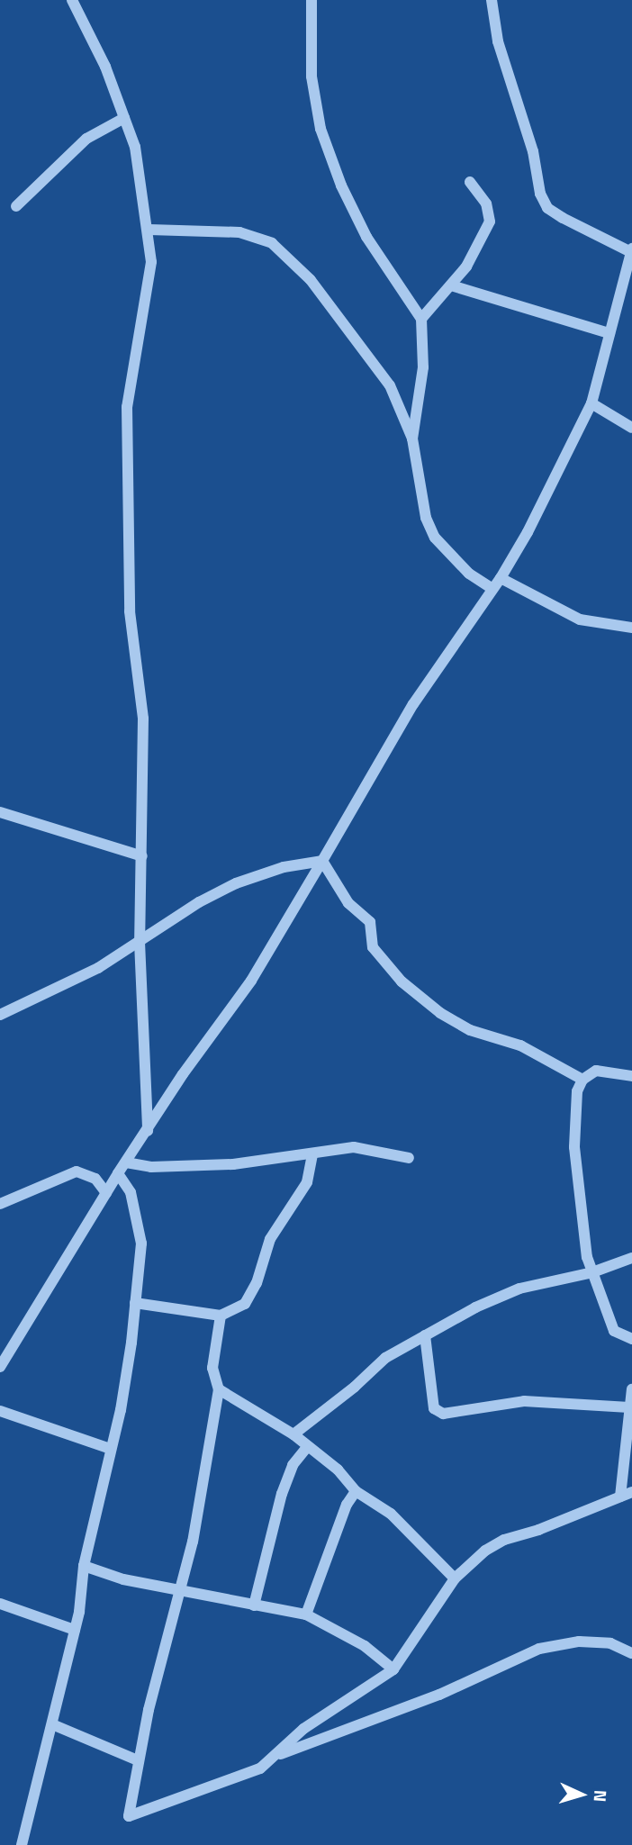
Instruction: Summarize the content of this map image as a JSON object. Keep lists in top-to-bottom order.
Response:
{
  "north": "right"
}
